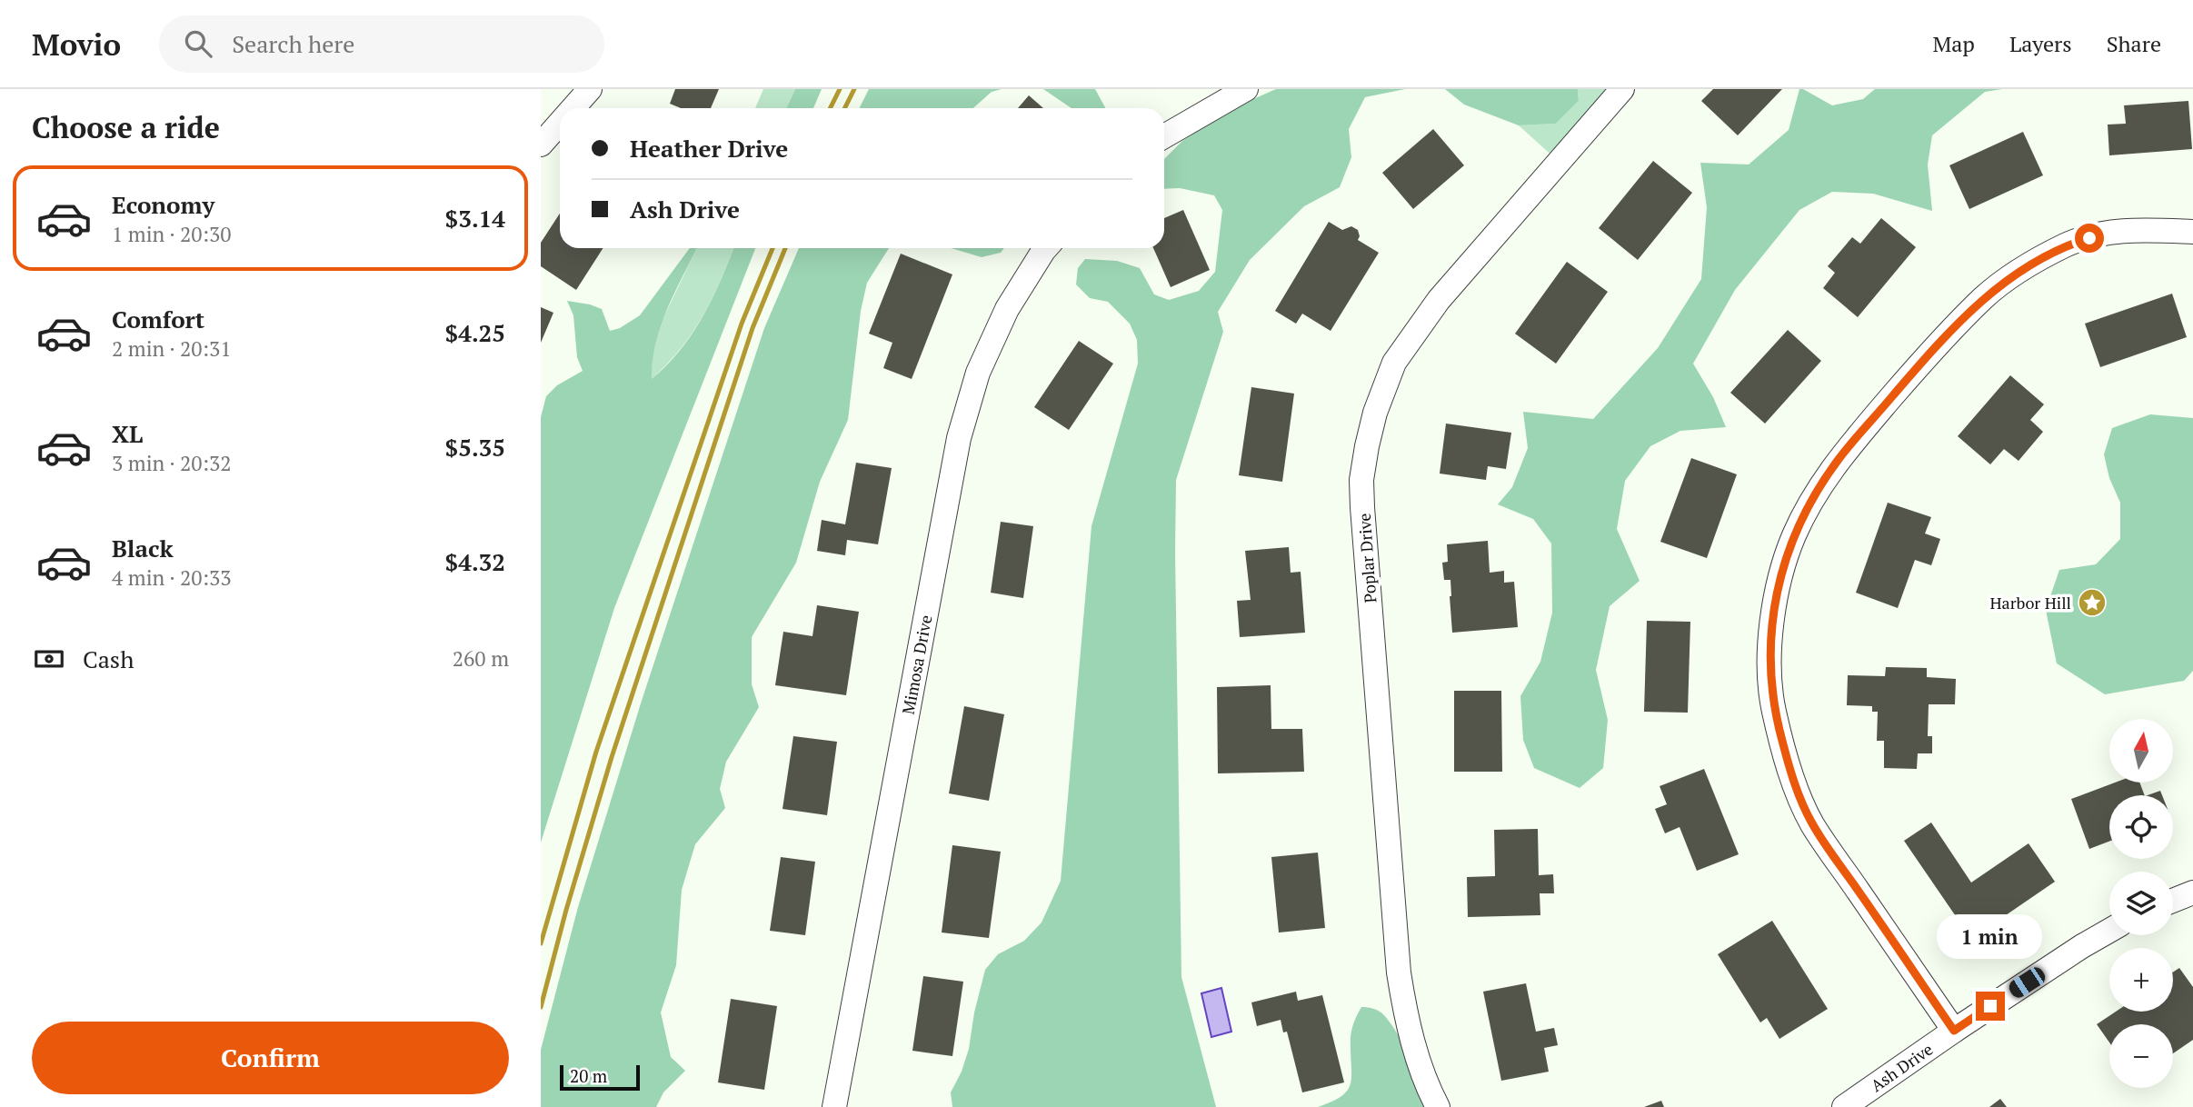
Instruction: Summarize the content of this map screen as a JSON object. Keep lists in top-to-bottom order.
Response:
{
  "streets": {
    "street": ["Poplar Drive", "Mimosa Drive", "Ash Drive"]
  },
  "places": {
    "place": ["Harbor Hill"]
  },
  "scale_bar": "20 m",
  "north": "top",
  "page": {
    "header": "Movio",
    "search": "Search here",
    "nav": ["Map", "Layers", "Share"],
    "heading": "Choose a ride",
    "banner": ["Heather Drive", "Ash Drive"],
    "list": [
      {
        "name": "Economy",
        "note": "1 min · 20:30",
        "value": "$3.14"
      },
      {
        "name": "Comfort",
        "note": "2 min · 20:31",
        "value": "$4.25"
      },
      {
        "name": "XL",
        "note": "3 min · 20:32",
        "value": "$5.35"
      },
      {
        "name": "Black",
        "note": "4 min · 20:33",
        "value": "$4.32"
      }
    ],
    "pay": ["Cash", "260 m"],
    "map_buttons": ["+", "−"],
    "bubble": "1 min",
    "buttons": "Confirm",
    "scale": "20 m"
  }
}
